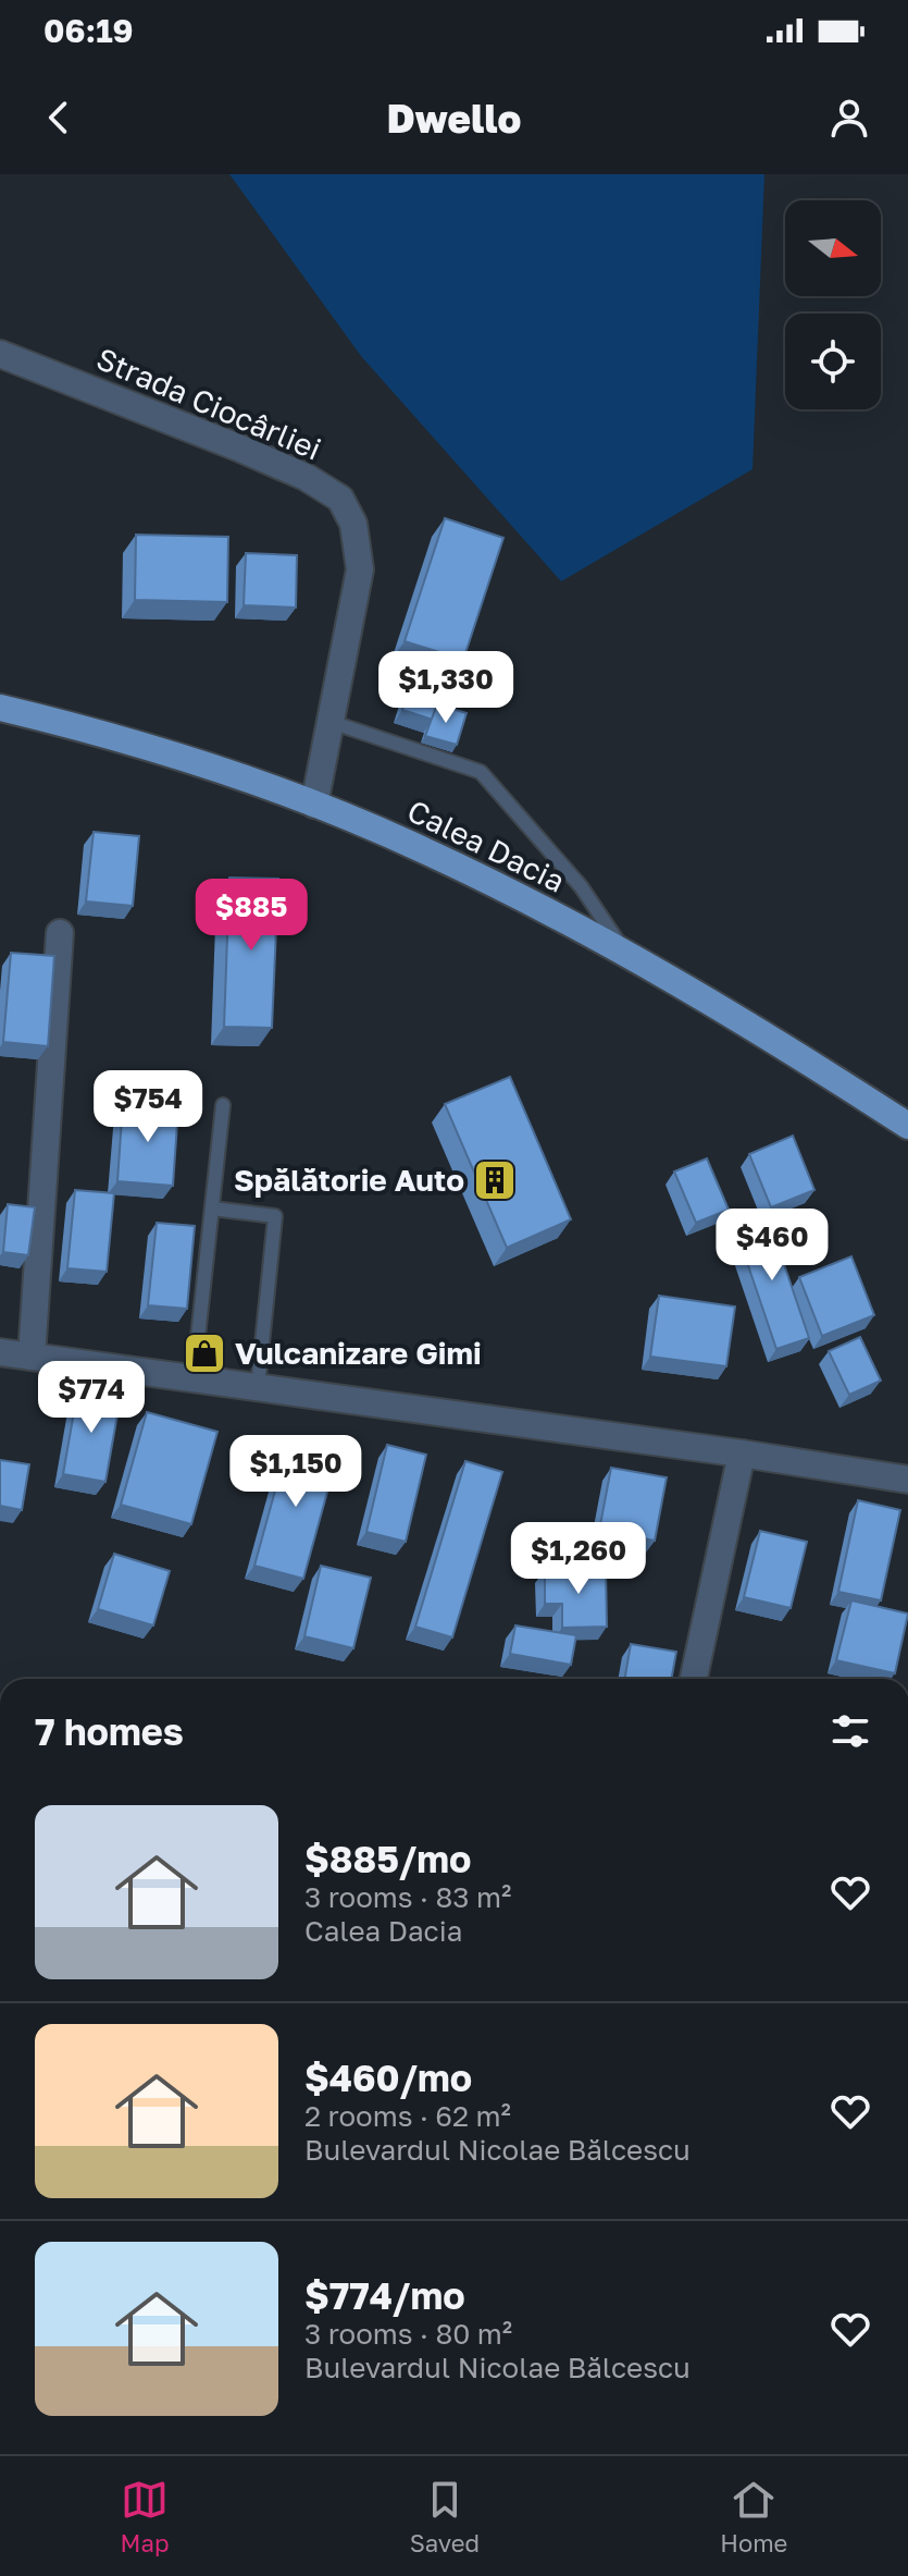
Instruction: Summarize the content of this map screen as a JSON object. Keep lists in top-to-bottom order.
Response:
{
  "streets": {
    "main road": ["Calea Dacia"],
    "street": ["Strada Ciocârliei"]
  },
  "crossings": [
    ["Strada Ciocârliei", "Calea Dacia"]
  ],
  "places": {
    "building": ["Spălătorie Auto"],
    "shop": ["Vulcanizare Gimi"]
  },
  "north": "right",
  "page": {
    "status": "06:19",
    "header": "Dwello",
    "price": [
      "$1,330",
      "$885",
      "$754",
      "$460",
      "$774",
      "$1,150",
      "$1,260"
    ],
    "heading": "7 homes",
    "list": [
      {
        "name": "$885/mo",
        "note": "3 rooms · 83 m² · Calea Dacia"
      },
      {
        "name": "$460/mo",
        "note": "2 rooms · 62 m² · Bulevardul Nicolae Bălcescu"
      },
      {
        "name": "$774/mo",
        "note": "3 rooms · 80 m² · Bulevardul Nicolae Bălcescu"
      }
    ],
    "tabs": ["Map", "Saved", "Home"]
  }
}
